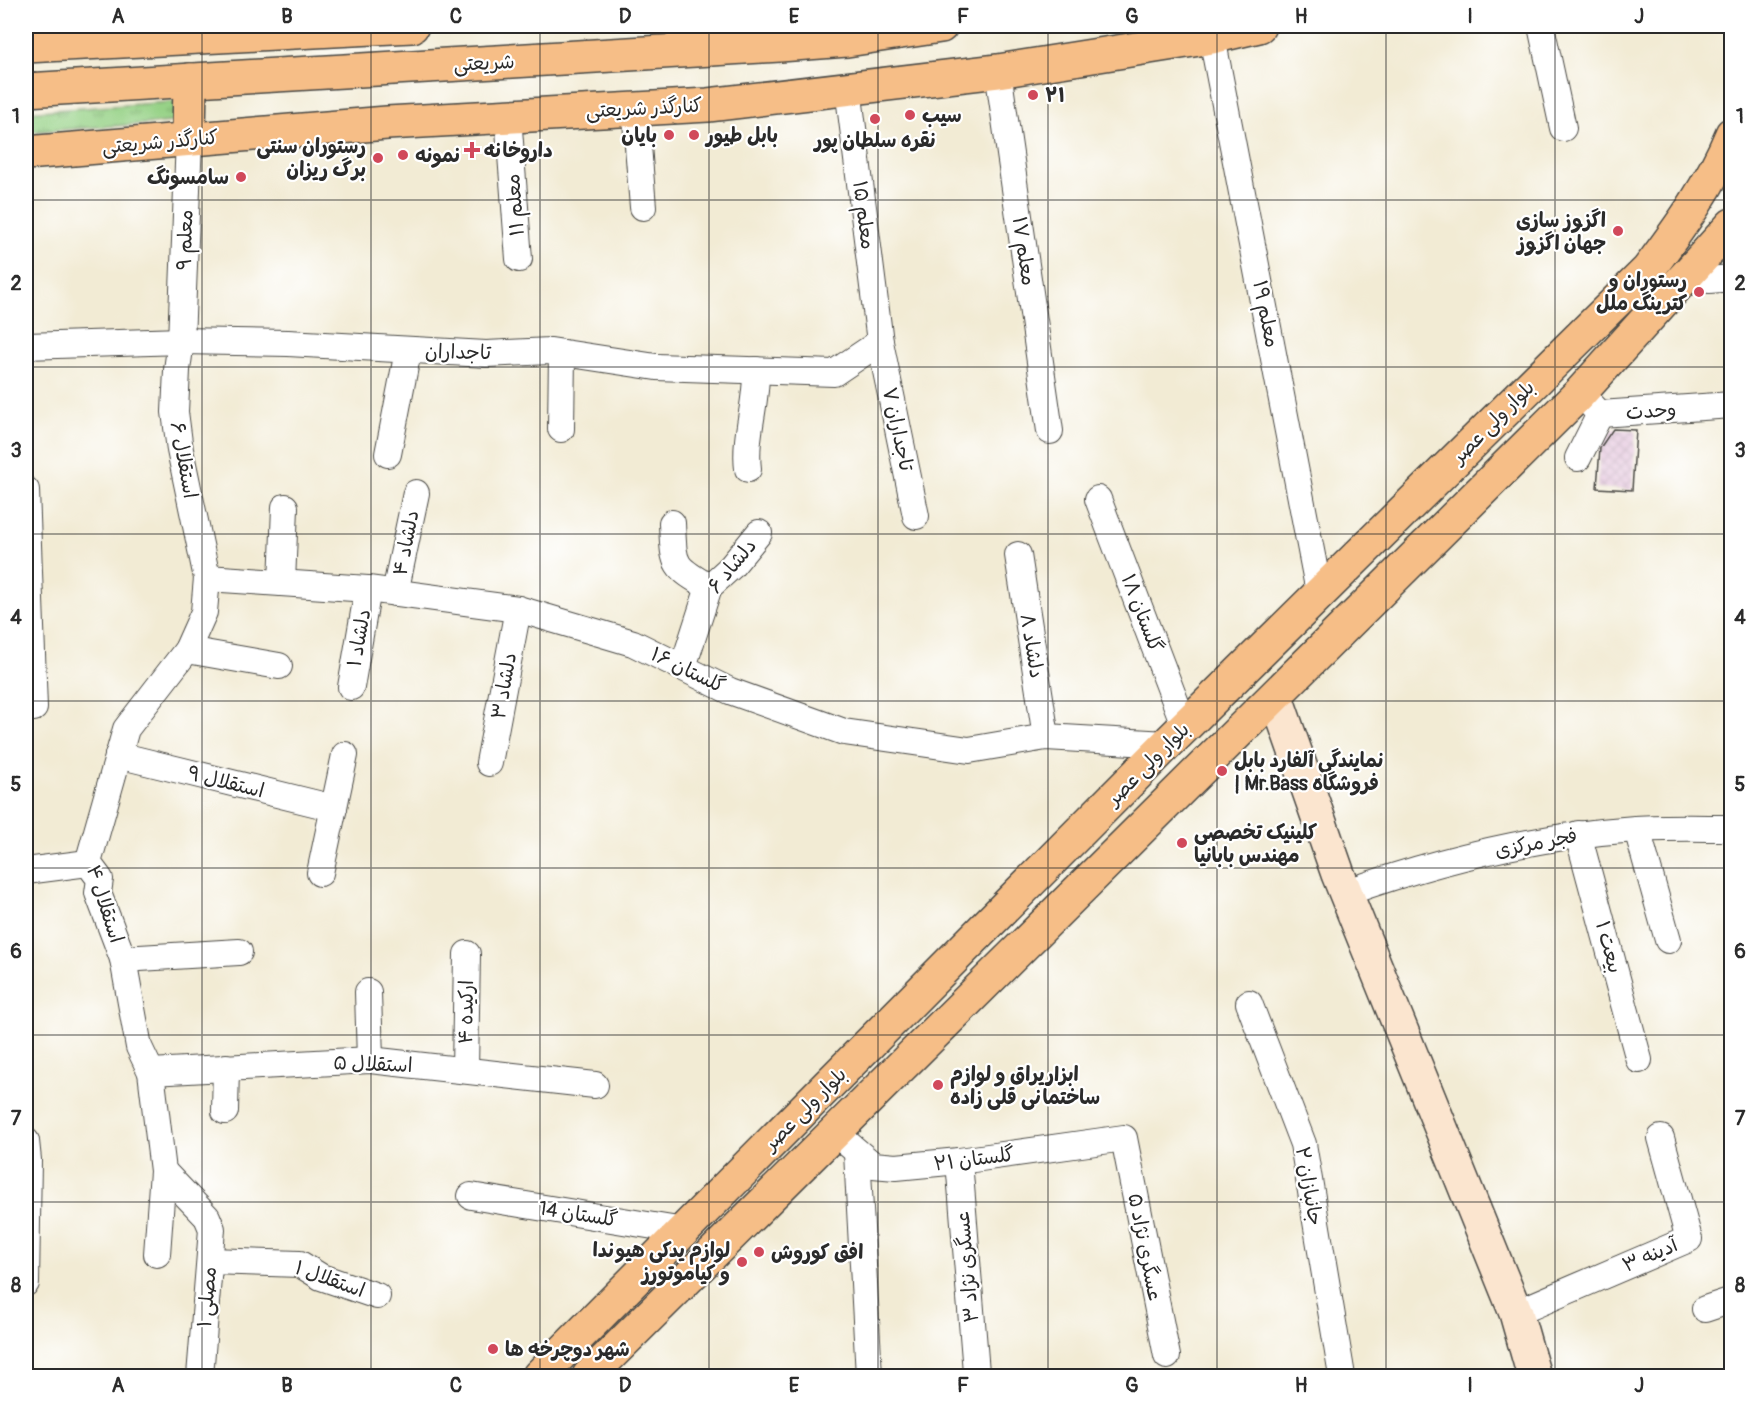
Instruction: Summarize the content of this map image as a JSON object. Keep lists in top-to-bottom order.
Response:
{
  "streets": {
    "main road": ["شریعتی", "کنارگذر شریعتی", "بلوار ولی عصر"],
    "street": [
      "معلم ۱۱",
      "معلم ۱۵",
      "معلم ۹",
      "معلم ۱۷",
      "معلم ۱۹",
      "تاجداران",
      "وحدت",
      "تاجداران ۷",
      "استقلال ۶",
      "دلشاد ۴",
      "دلشاد ۶",
      "گلستان ۱۸",
      "دلشاد ۱",
      "دلشاد ۸",
      "گلستان ۱۶",
      "دلشاد ۳",
      "استقلال ۹",
      "فجر مرکزی",
      "استقلال ۴",
      "بیعت ۱",
      "ارکیده ۴",
      "استقلال ۵",
      "گلستان ۲۱",
      "جانبازان ۲",
      "گلستان 14",
      "عسگری نژاد ۵",
      "آدینه ۳",
      "عسگری نژاد ۳",
      "استقلال ۱",
      "مصلی ۱"
    ]
  },
  "crossings": [
    ["کنارگذر شریعتی", "معلم ۱۱"],
    ["کنارگذر شریعتی", "معلم ۱۵"],
    ["کنارگذر شریعتی", "معلم ۹"],
    ["کنارگذر شریعتی", "معلم ۱۷"],
    ["کنارگذر شریعتی", "معلم ۱۹"],
    ["معلم ۱۵", "تاجداران"],
    ["معلم ۱۵", "تاجداران ۷"],
    ["معلم ۹", "تاجداران"],
    ["معلم ۹", "استقلال ۶"],
    ["معلم ۱۹", "بلوار ولی عصر"],
    ["تاجداران", "تاجداران ۷"],
    ["تاجداران", "استقلال ۶"],
    ["وحدت", "بلوار ولی عصر"],
    ["بلوار ولی عصر", "گلستان ۱۸"],
    ["بلوار ولی عصر", "گلستان ۱۶"],
    ["بلوار ولی عصر", "گلستان ۲۱"],
    ["بلوار ولی عصر", "گلستان 14"],
    ["استقلال ۶", "گلستان ۱۶"],
    ["استقلال ۶", "استقلال ۴"],
    ["دلشاد ۴", "گلستان ۱۶"],
    ["دلشاد ۶", "گلستان ۱۶"],
    ["گلستان ۱۸", "گلستان ۱۶"],
    ["دلشاد ۱", "گلستان ۱۶"],
    ["دلشاد ۸", "گلستان ۱۶"],
    ["گلستان ۱۶", "دلشاد ۳"],
    ["گلستان ۱۶", "استقلال ۴"],
    ["استقلال ۹", "استقلال ۴"],
    ["فجر مرکزی", "بیعت ۱"],
    ["استقلال ۴", "استقلال ۵"],
    ["استقلال ۴", "مصلی ۱"],
    ["ارکیده ۴", "استقلال ۵"],
    ["گلستان ۲۱", "عسگری نژاد ۵"],
    ["گلستان ۲۱", "عسگری نژاد ۳"],
    ["استقلال ۱", "مصلی ۱"]
  ],
  "places": {
    "other": [
      "۲۱",
      "سیب",
      "نقره سلطان پور",
      "بایان",
      "بابل طیور",
      "نمونه",
      "رستوران سنتی برگ ریزان",
      "سامسونگ",
      "اگزوز سازی جهان اگزوز",
      "رستوران و کترینگ ملل",
      "نمایندگی آلفارد بابل | Mr.Bass فروشگاه",
      "کلینیک تخصصی مهندس بابانیا",
      "ابزاریراق و لوازم ساختمانی قلی زاده",
      "افق کوروش",
      "لوازم یدکی هیوندا و کیاموتورز",
      "شهر دوچرخه ها"
    ],
    "health": ["داروخانه"]
  },
  "grid": {
    "columns": [
      "A",
      "B",
      "C",
      "D",
      "E",
      "F",
      "G",
      "H",
      "I",
      "J"
    ],
    "rows": [
      "1",
      "2",
      "3",
      "4",
      "5",
      "6",
      "7",
      "8"
    ]
  }
}
